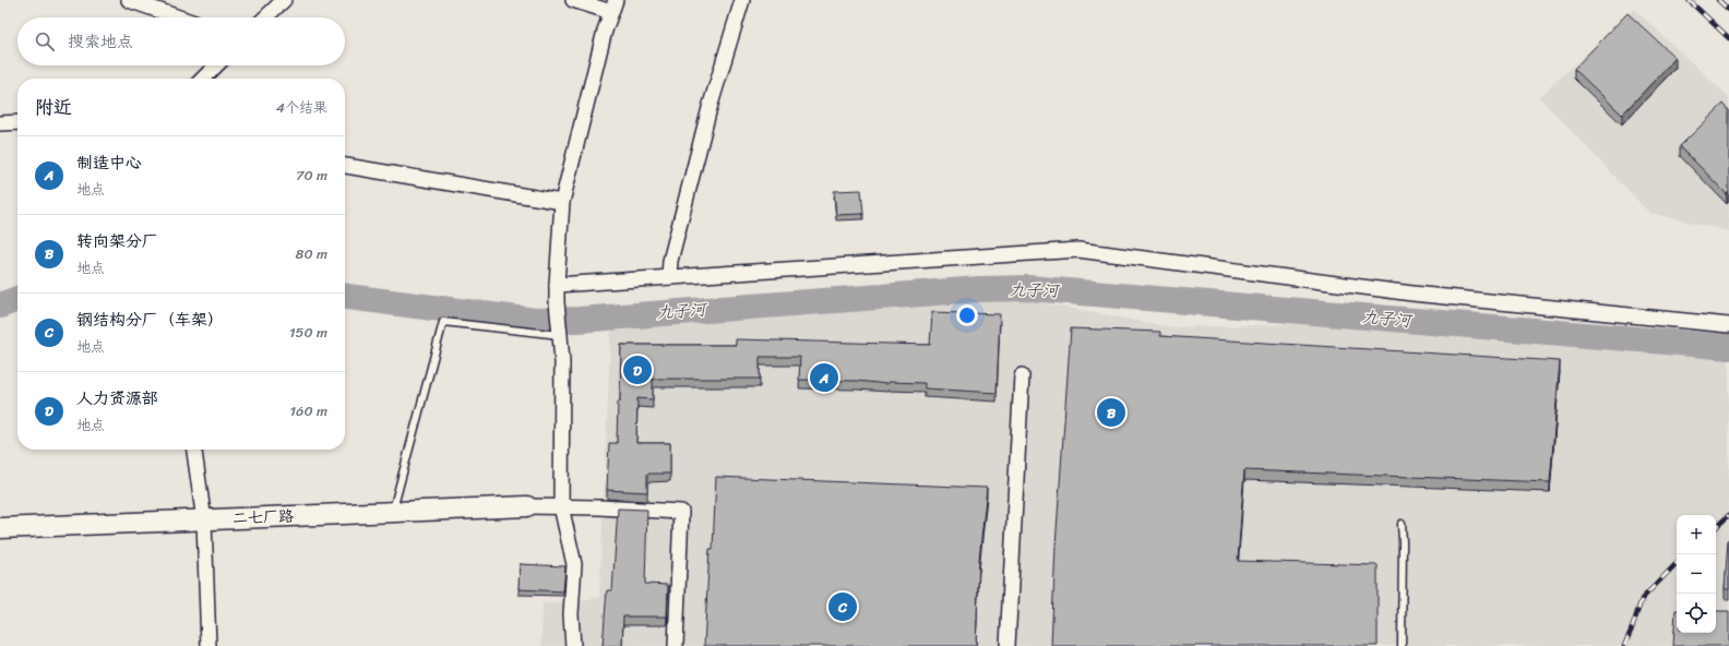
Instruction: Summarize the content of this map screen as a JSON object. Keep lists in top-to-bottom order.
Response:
{
  "streets": {
    "street": ["二七厂路"]
  },
  "water": ["九子河"],
  "page": {
    "search": "搜索地点",
    "heading": ["附近", "4个结果"],
    "list": [
      {
        "mark": "A",
        "name": "制造中心",
        "note": "地点",
        "value": "70 m"
      },
      {
        "mark": "B",
        "name": "转向架分厂",
        "note": "地点",
        "value": "80 m"
      },
      {
        "mark": "C",
        "name": "钢结构分厂（车架）",
        "note": "地点",
        "value": "150 m"
      },
      {
        "mark": "D",
        "name": "人力资源部",
        "note": "地点",
        "value": "160 m"
      }
    ],
    "pins": [
      "D",
      "A",
      "B",
      "C"
    ],
    "map_buttons": ["+", "−"]
  }
}
